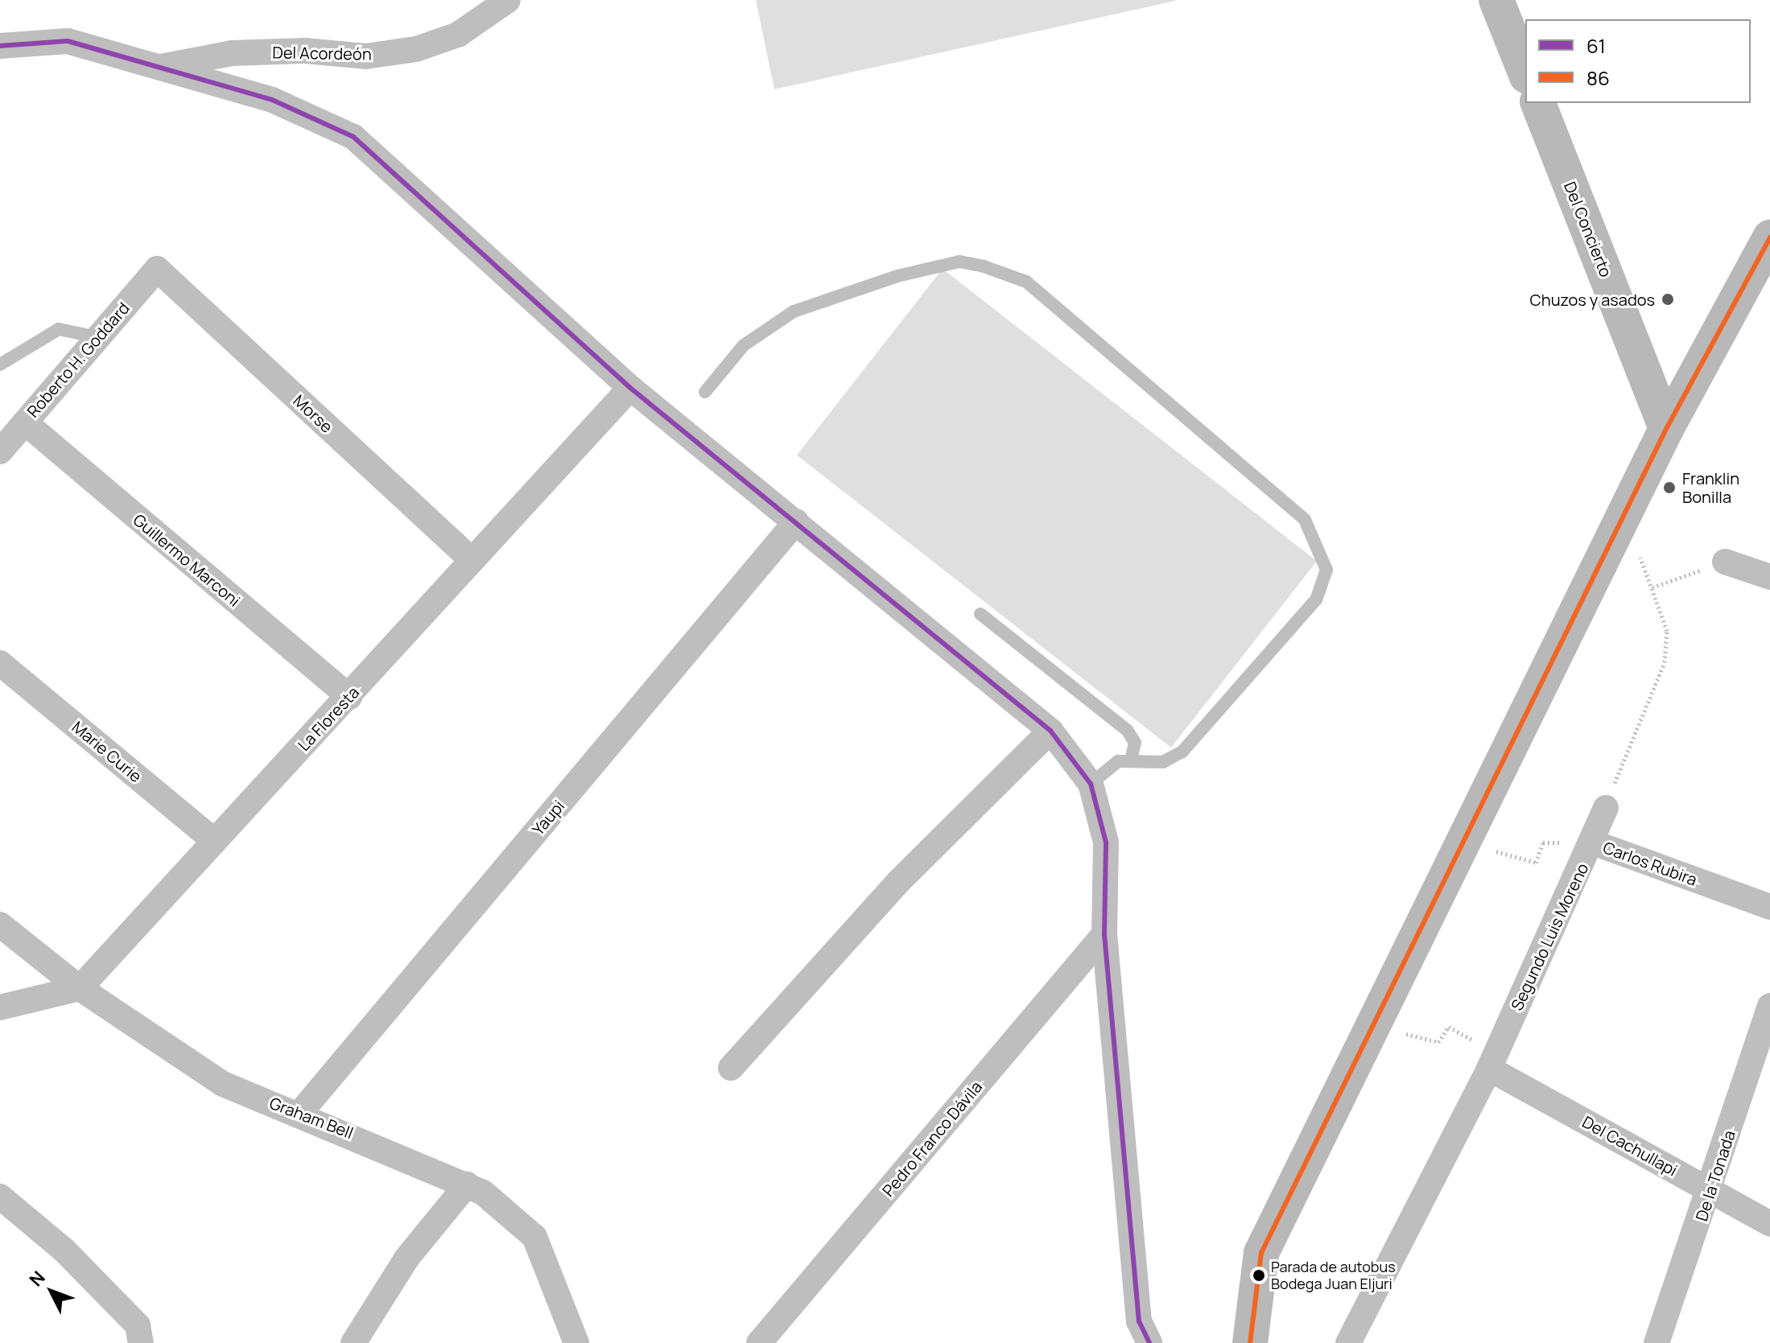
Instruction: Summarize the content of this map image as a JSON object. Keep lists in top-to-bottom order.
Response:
{
  "streets": {
    "street": [
      "Del Acordeón",
      "Del Concierto",
      "Roberto H. Goddard",
      "Morse",
      "Guillermo Marconi",
      "La Floresta",
      "Marie Curie",
      "Yaupi",
      "Carlos Rubira",
      "Segundo Luis Moreno",
      "Graham Bell",
      "Pedro Franco Dávila",
      "Del Cachullapi",
      "De la Tonada"
    ]
  },
  "crossings": [
    ["Roberto H. Goddard", "Morse"],
    ["Roberto H. Goddard", "Guillermo Marconi"],
    ["Morse", "La Floresta"],
    ["Guillermo Marconi", "La Floresta"],
    ["La Floresta", "Marie Curie"],
    ["La Floresta", "Graham Bell"],
    ["Yaupi", "Graham Bell"],
    ["Carlos Rubira", "Segundo Luis Moreno"],
    ["Segundo Luis Moreno", "Del Cachullapi"],
    ["Del Cachullapi", "De la Tonada"]
  ],
  "places": ["Chuzos y asados", "Franklin Bonilla", "Parada de autobus Bodega Juan Eljuri"],
  "lines": ["transit line 61", "transit line 86"],
  "legend": ["61", "86"],
  "north": "top left"
}
